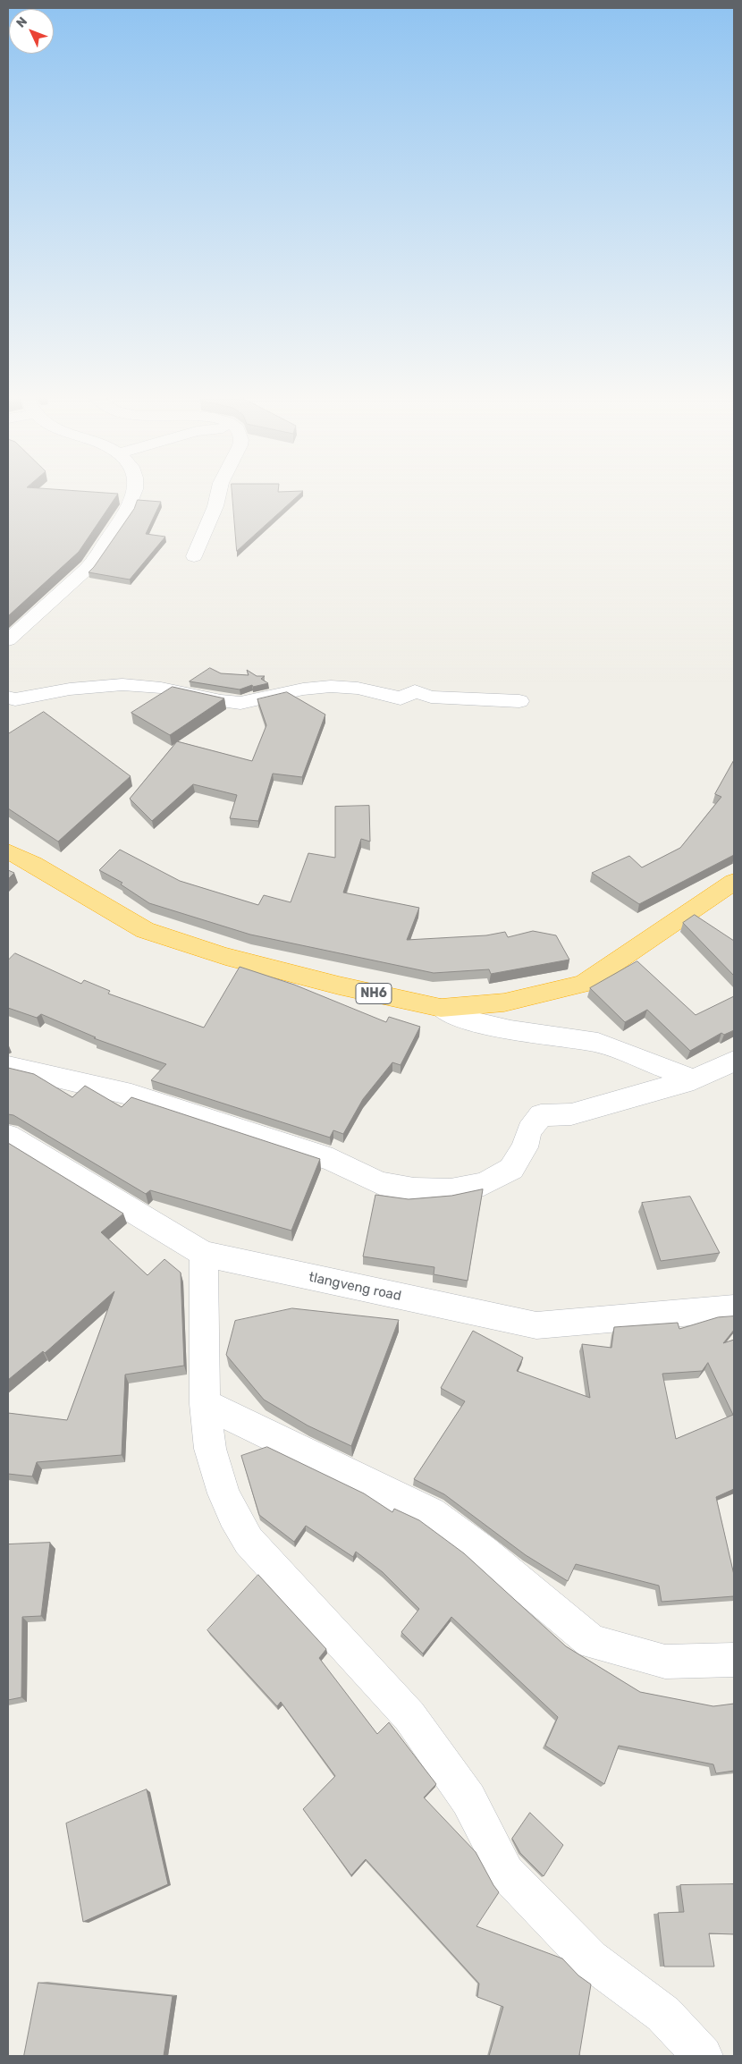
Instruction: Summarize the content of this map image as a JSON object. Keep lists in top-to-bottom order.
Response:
{
  "streets": {
    "highway": ["NH6"],
    "street": ["tlangveng road"]
  },
  "north": "top left"
}
